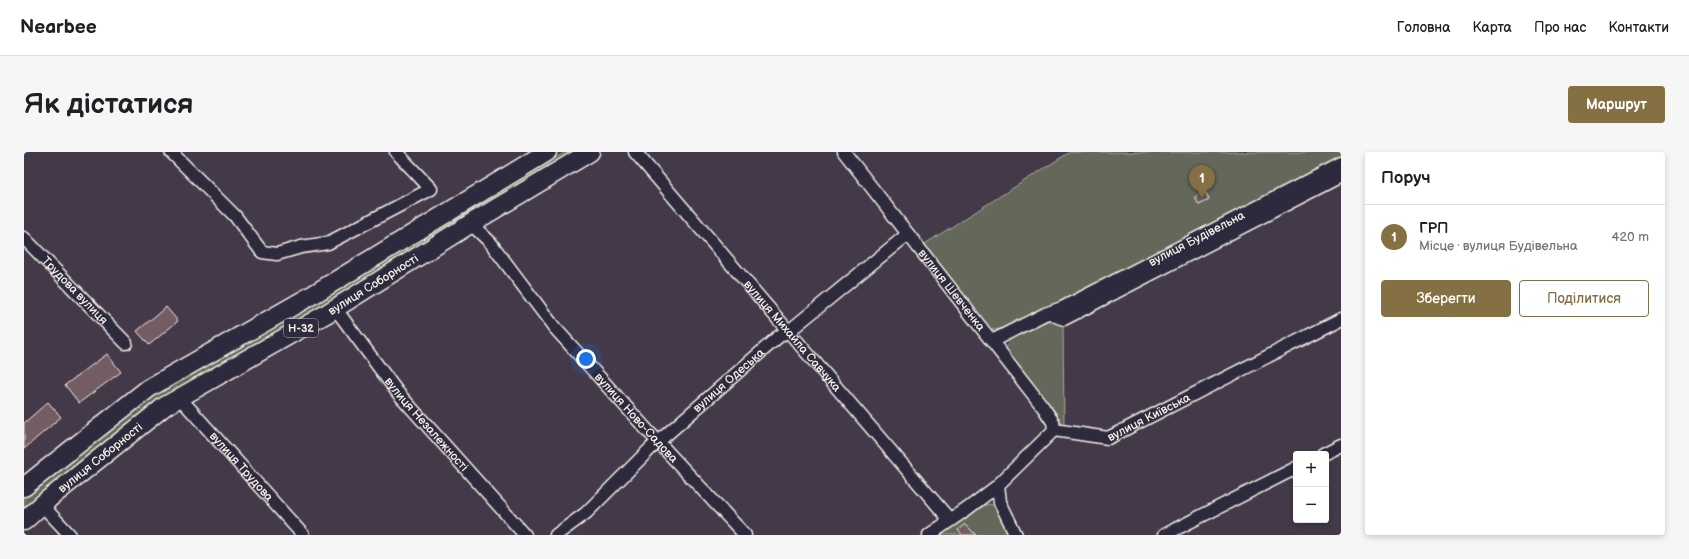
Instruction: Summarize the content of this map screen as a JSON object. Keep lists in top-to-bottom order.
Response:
{
  "streets": {
    "main road": ["вулиця Соборності", "Н-32"],
    "street": [
      "вулиця Будівельна",
      "вулиця Шевченка",
      "Трудова вулиця",
      "вулиця Михайла Савчука",
      "вулиця Одеська",
      "вулиця Київська",
      "вулиця Ново-Садова",
      "вулиця Незалежності",
      "вулиця Трудова"
    ]
  },
  "crossings": [
    ["вулиця Будівельна", "вулиця Шевченка"],
    ["вулиця Соборності", "вулиця Ново-Садова"],
    ["вулиця Соборності", "вулиця Незалежності"],
    ["вулиця Соборності", "вулиця Трудова"],
    ["вулиця Шевченка", "вулиця Одеська"],
    ["вулиця Шевченка", "вулиця Київська"],
    ["вулиця Михайла Савчука", "вулиця Одеська"],
    ["вулиця Одеська", "вулиця Ново-Садова"]
  ],
  "page": {
    "header": "Nearbee",
    "nav": [
      "Головна",
      "Карта",
      "Про нас",
      "Контакти"
    ],
    "buttons": [
      "Маршрут",
      ["Зберегти", "Поділитися"]
    ],
    "title": "Як дістатися",
    "heading": "Поруч",
    "pins": "1",
    "list": [
      {
        "mark": "1",
        "name": "ГРП",
        "note": "Місце · вулиця Будівельна",
        "value": "420 m"
      }
    ],
    "map_buttons": ["+", "−"]
  }
}
